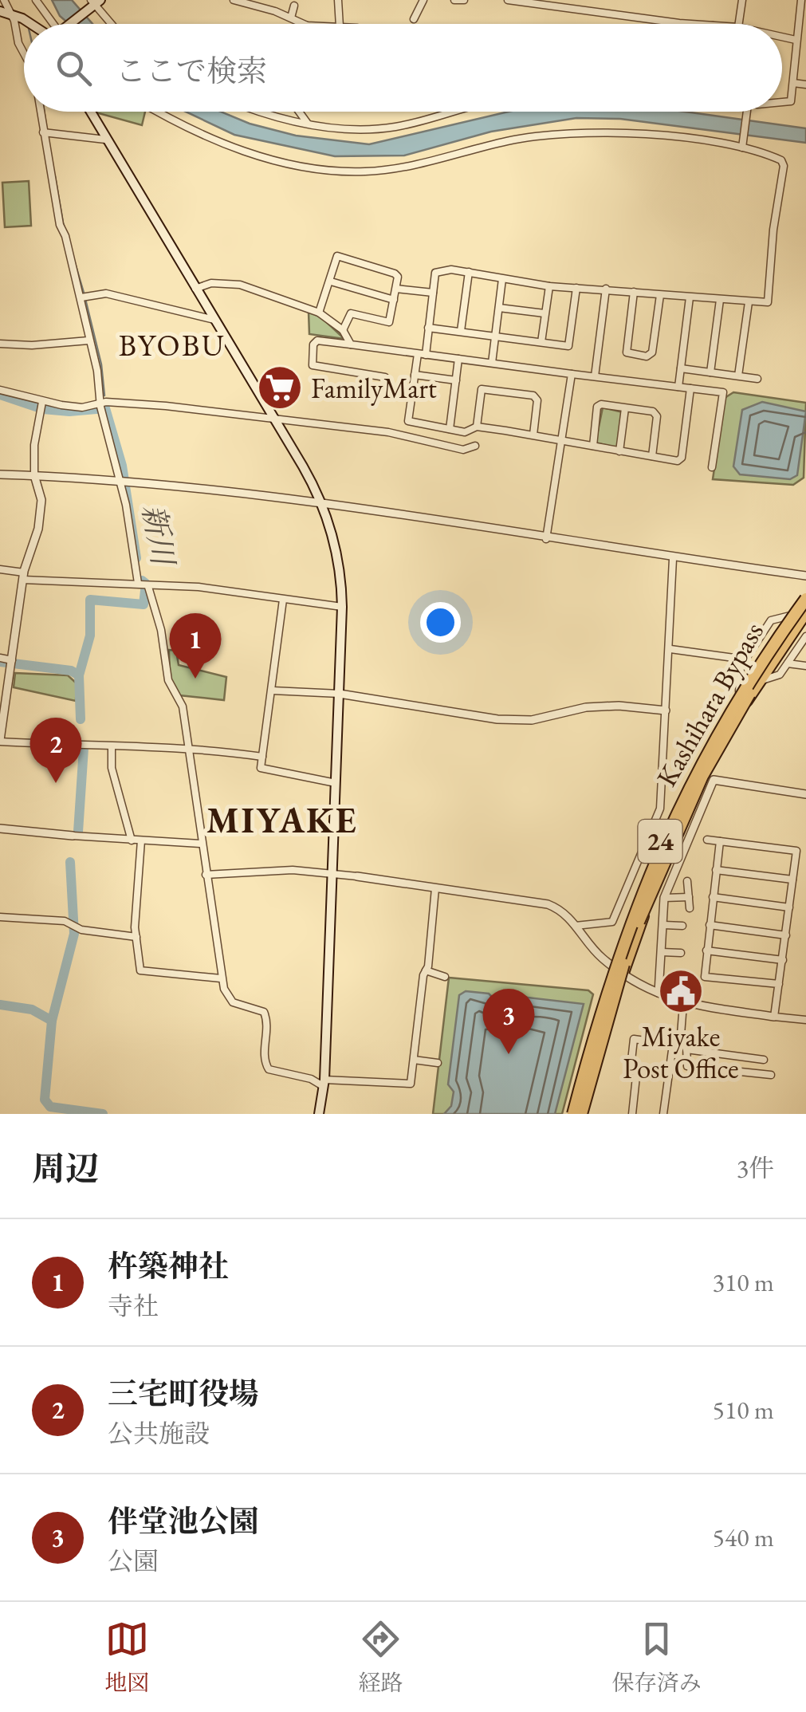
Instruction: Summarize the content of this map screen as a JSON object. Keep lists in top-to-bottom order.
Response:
{
  "streets": {
    "highway": ["Kashihara Bypass", "24"]
  },
  "districts": ["BYOBU", "MIYAKE"],
  "water": ["新川"],
  "places": {
    "supermarket": ["FamilyMart"],
    "public building": ["Miyake Post Office"]
  },
  "page": {
    "search": "ここで検索",
    "pins": ["1", "2", "3"],
    "heading": ["周辺", "3件"],
    "list": [
      {
        "mark": "1",
        "name": "杵築神社",
        "note": "寺社",
        "value": "310 m"
      },
      {
        "mark": "2",
        "name": "三宅町役場",
        "note": "公共施設",
        "value": "510 m"
      },
      {
        "mark": "3",
        "name": "伴堂池公園",
        "note": "公園",
        "value": "540 m"
      }
    ],
    "nav": ["地図", "経路", "保存済み"]
  }
}
